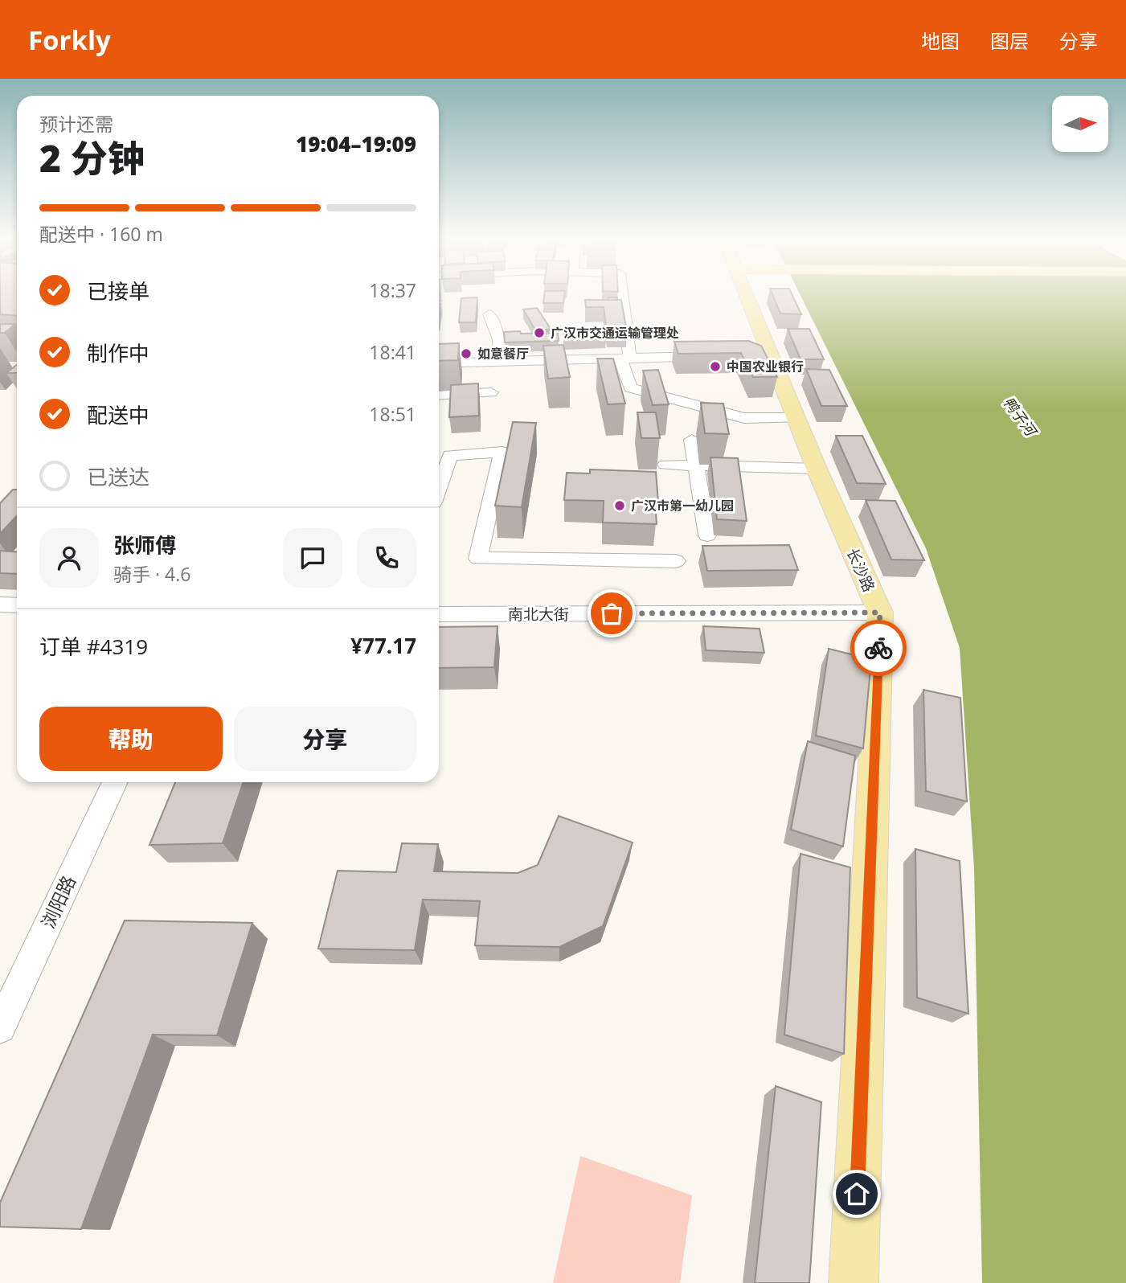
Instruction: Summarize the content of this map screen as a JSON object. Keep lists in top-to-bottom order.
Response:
{
  "streets": {
    "main road": ["长沙路"],
    "street": ["南北大街", "浏阳路"]
  },
  "crossings": [
    ["长沙路", "南北大街"]
  ],
  "water": ["鸭子河"],
  "places": [
    "广汉市交通运输管理处",
    "如意餐厅",
    "中国农业银行",
    "广汉市第一幼儿园"
  ],
  "north": "right",
  "page": {
    "header": "Forkly",
    "nav": ["地图", "图层", "分享"],
    "heading": ["2 分钟", "预计还需", "19:04–19:09"],
    "panel": [
      "张师傅",
      "骑手 · 4.6",
      "订单 #4319",
      "¥77.17"
    ],
    "bar": "配送中 · 160 m",
    "list": [
      ["已接单", "18:37"],
      ["制作中", "18:41"],
      ["配送中", "18:51"],
      "已送达"
    ],
    "buttons": ["帮助", "分享"]
  }
}
